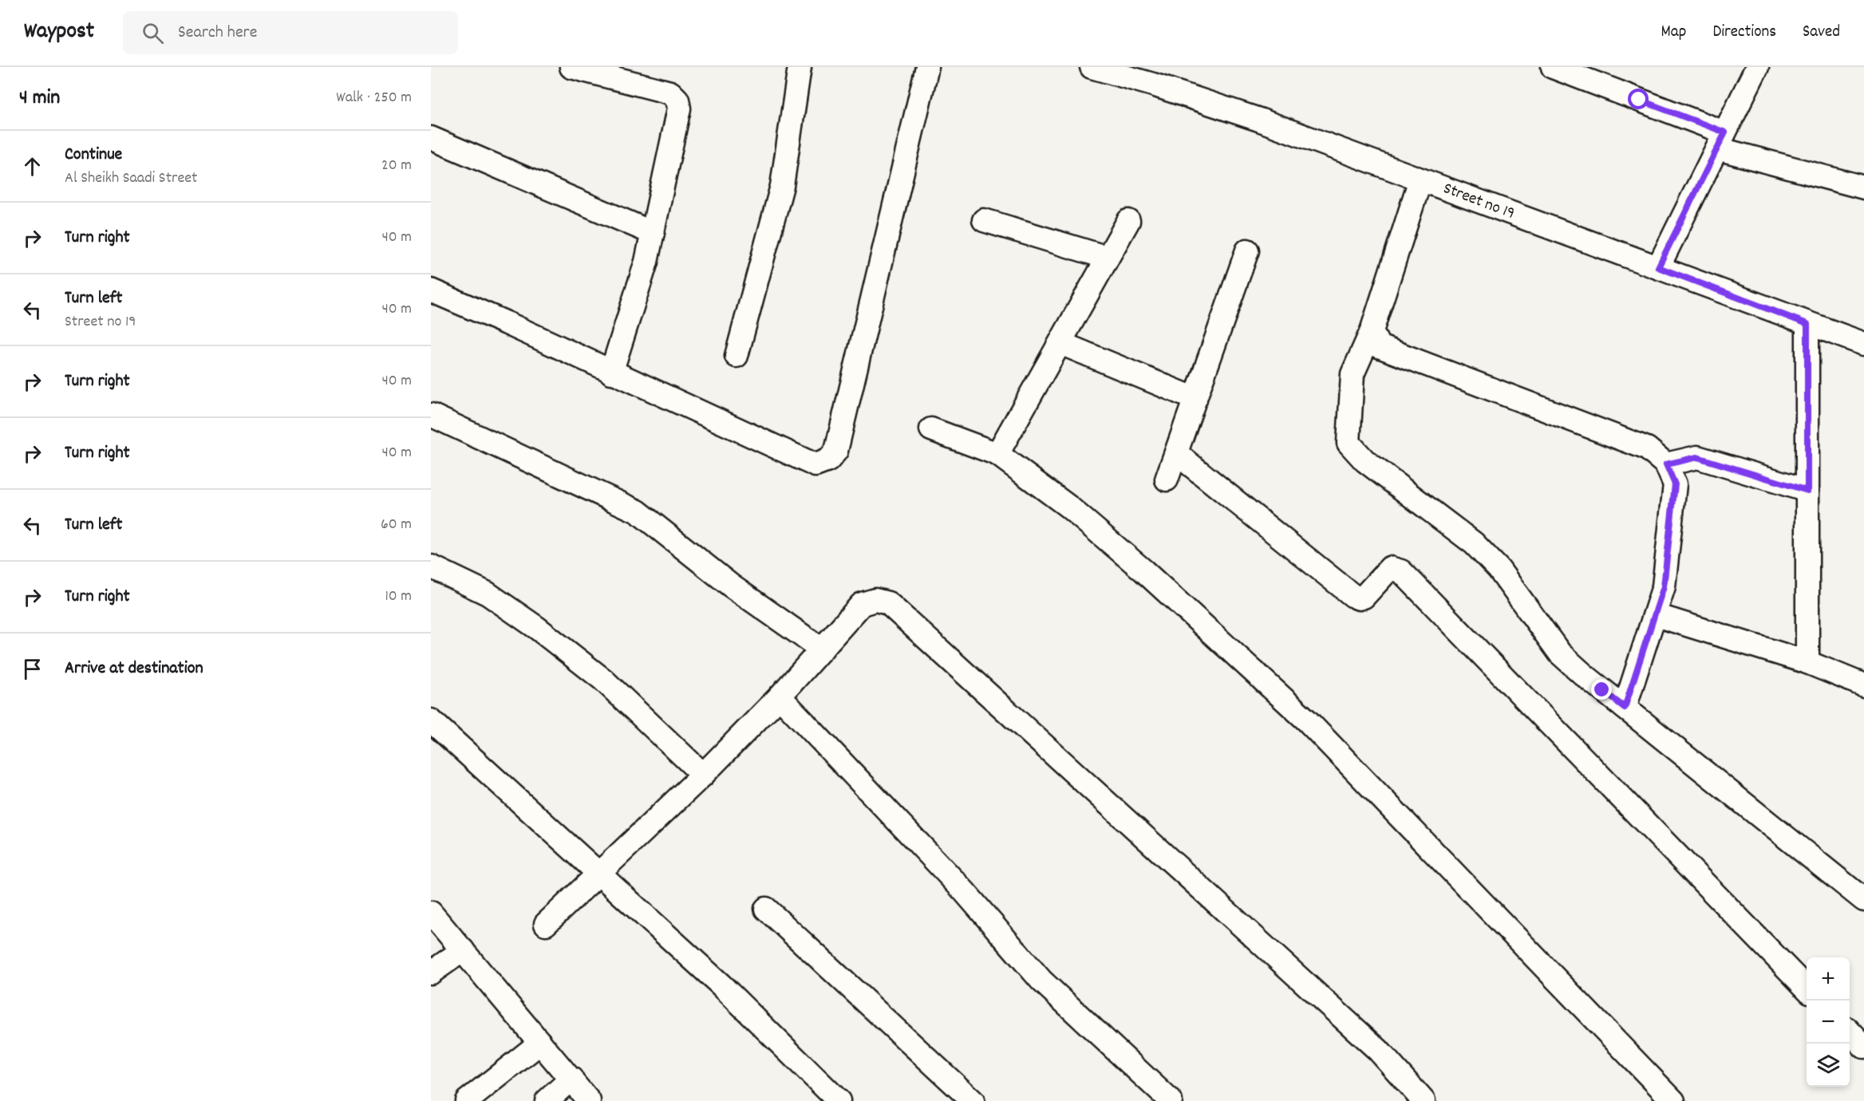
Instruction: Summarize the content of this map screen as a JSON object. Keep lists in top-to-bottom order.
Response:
{
  "streets": {
    "street": ["Street no 19"]
  },
  "page": {
    "header": "Waypost",
    "search": "Search here",
    "nav": ["Map", "Directions", "Saved"],
    "heading": ["4 min", "Walk · 250 m"],
    "list": [
      ["Continue", "Al Sheikh Saadi Street", "20 m"],
      ["Turn right", "40 m"],
      ["Turn left", "Street no 19", "40 m"],
      ["Turn right", "40 m"],
      ["Turn right", "40 m"],
      ["Turn left", "60 m"],
      ["Turn right", "10 m"],
      "Arrive at destination"
    ],
    "map_buttons": ["+", "−"]
  }
}
